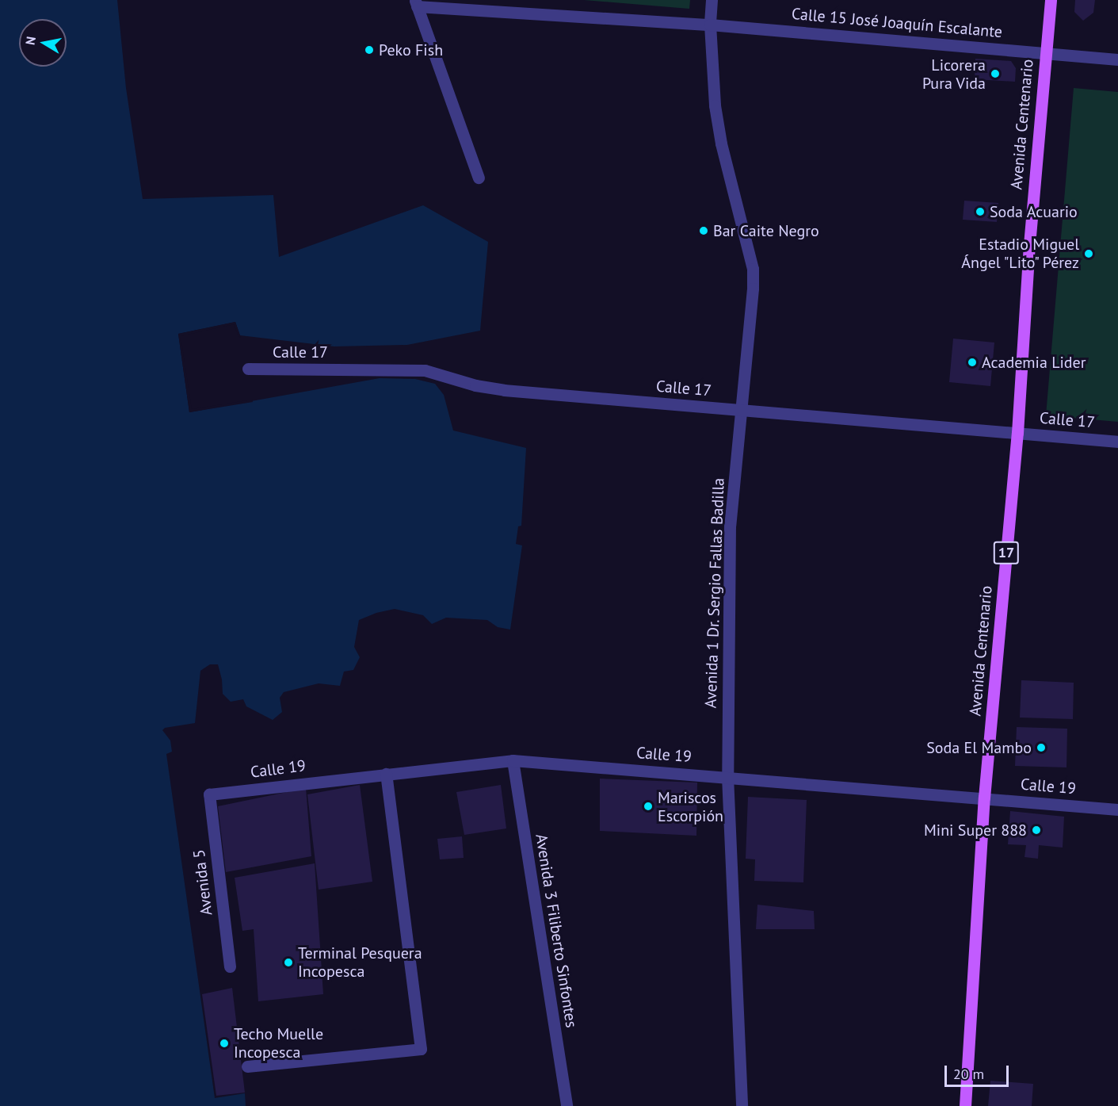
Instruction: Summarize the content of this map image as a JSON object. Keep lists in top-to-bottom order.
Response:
{
  "streets": {
    "main road": ["Avenida Centenario", "17"],
    "street": [
      "Calle 15 José Joaquín Escalante",
      "Calle 17",
      "Avenida 1 Dr. Sergio Fallas Badilla",
      "Calle 19",
      "Avenida 5",
      "Avenida 3 Filiberto Sinfontes"
    ]
  },
  "crossings": [
    ["Calle 15 José Joaquín Escalante", "Avenida Centenario"],
    ["Calle 15 José Joaquín Escalante", "Avenida 1 Dr. Sergio Fallas Badilla"],
    ["Avenida Centenario", "Calle 17"],
    ["Avenida Centenario", "Calle 19"],
    ["Calle 17", "Avenida 1 Dr. Sergio Fallas Badilla"],
    ["Avenida 1 Dr. Sergio Fallas Badilla", "Calle 19"],
    ["Calle 19", "Avenida 5"],
    ["Calle 19", "Avenida 3 Filiberto Sinfontes"]
  ],
  "places": [
    "Peko Fish",
    "Licorera Pura Vida",
    "Soda Acuario",
    "Bar Caite Negro",
    "Estadio Miguel Ángel \"Lito\" Pérez",
    "Academia Lider",
    "Soda El Mambo",
    "Mariscos Escorpión",
    "Mini Super 888",
    "Terminal Pesquera Incopesca",
    "Techo Muelle Incopesca"
  ],
  "scale_bar": "20 m",
  "north": "left"
}
